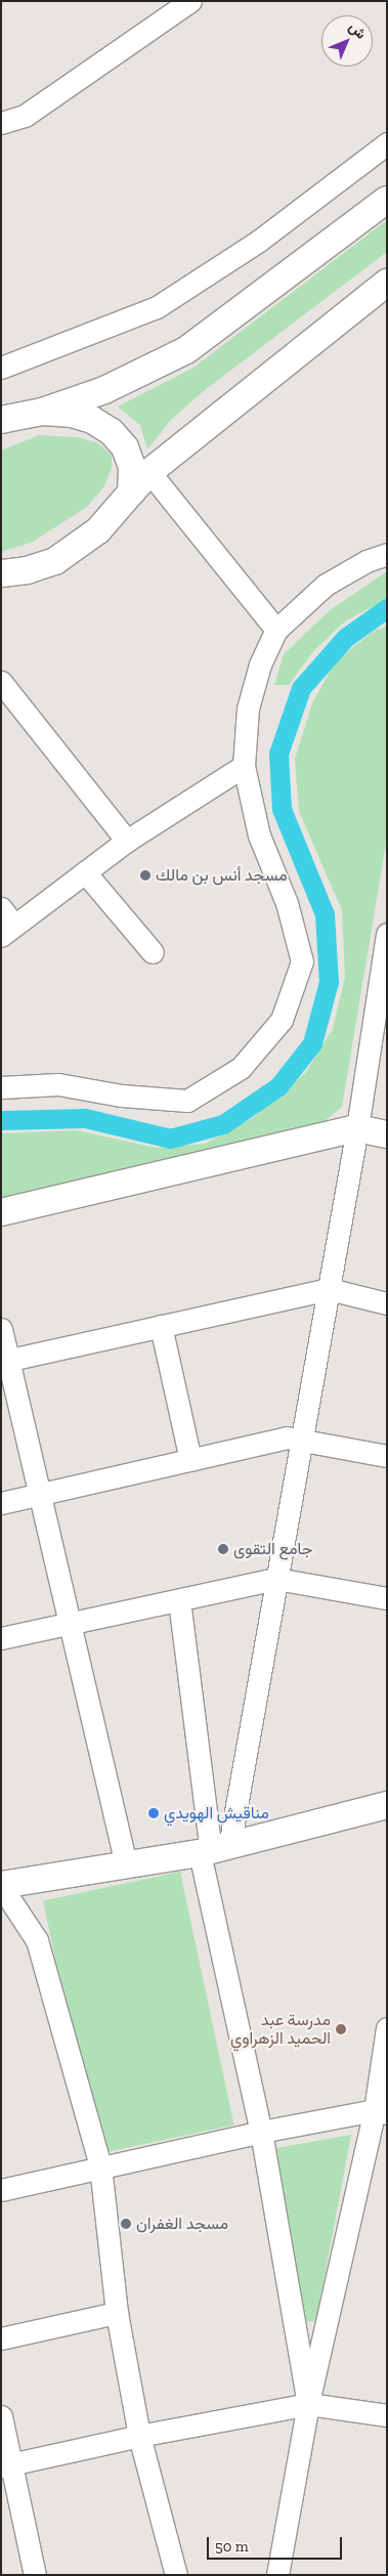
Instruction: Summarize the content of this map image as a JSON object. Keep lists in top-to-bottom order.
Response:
{
  "places": [
    "مسجد أنس بن مالك",
    "جامع التقوى",
    "مناقيش الهويدي",
    "مدرسة عبد الحميد الزهراوي",
    "مسجد الغفران"
  ],
  "scale_bar": "50 m",
  "north": "top right"
}
